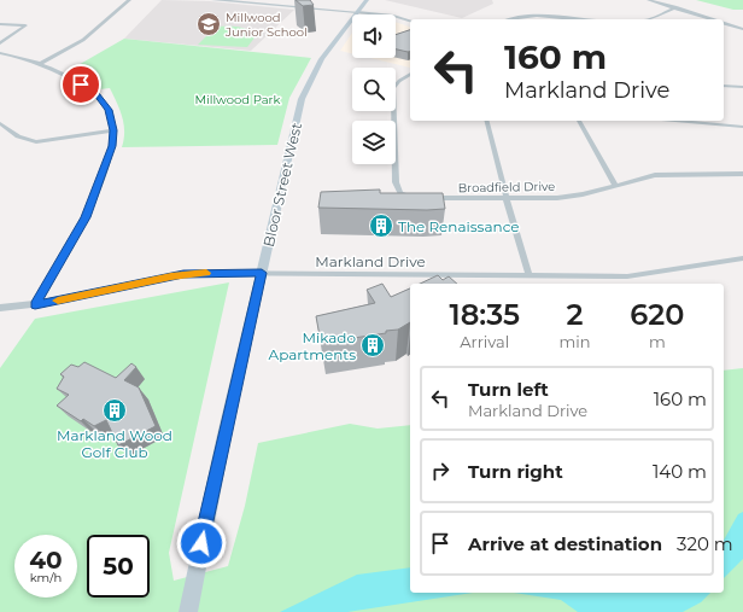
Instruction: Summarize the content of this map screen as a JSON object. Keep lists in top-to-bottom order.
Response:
{
  "streets": {
    "main road": ["Bloor Street West"],
    "street": ["Broadfield Drive", "Markland Drive"]
  },
  "crossings": [
    ["Bloor Street West", "Markland Drive"]
  ],
  "parks": ["Millwood Park"],
  "places": {
    "school or university": ["Millwood Junior School"],
    "building": ["The Renaissance", "Mikado Apartments", "Markland Wood Golf Club"]
  },
  "page": {
    "turn": ["160 m", "Markland Drive"],
    "eta": [
      "18:35",
      "Arrival",
      "2",
      "min",
      "620",
      "m"
    ],
    "list": [
      {
        "name": "Turn left",
        "note": "Markland Drive",
        "value": "160 m"
      },
      {
        "name": "Turn right",
        "value": "140 m"
      },
      {
        "name": "Arrive at destination",
        "value": "320 m"
      }
    ],
    "speed": "40 km/h",
    "limit": "50"
  }
}
